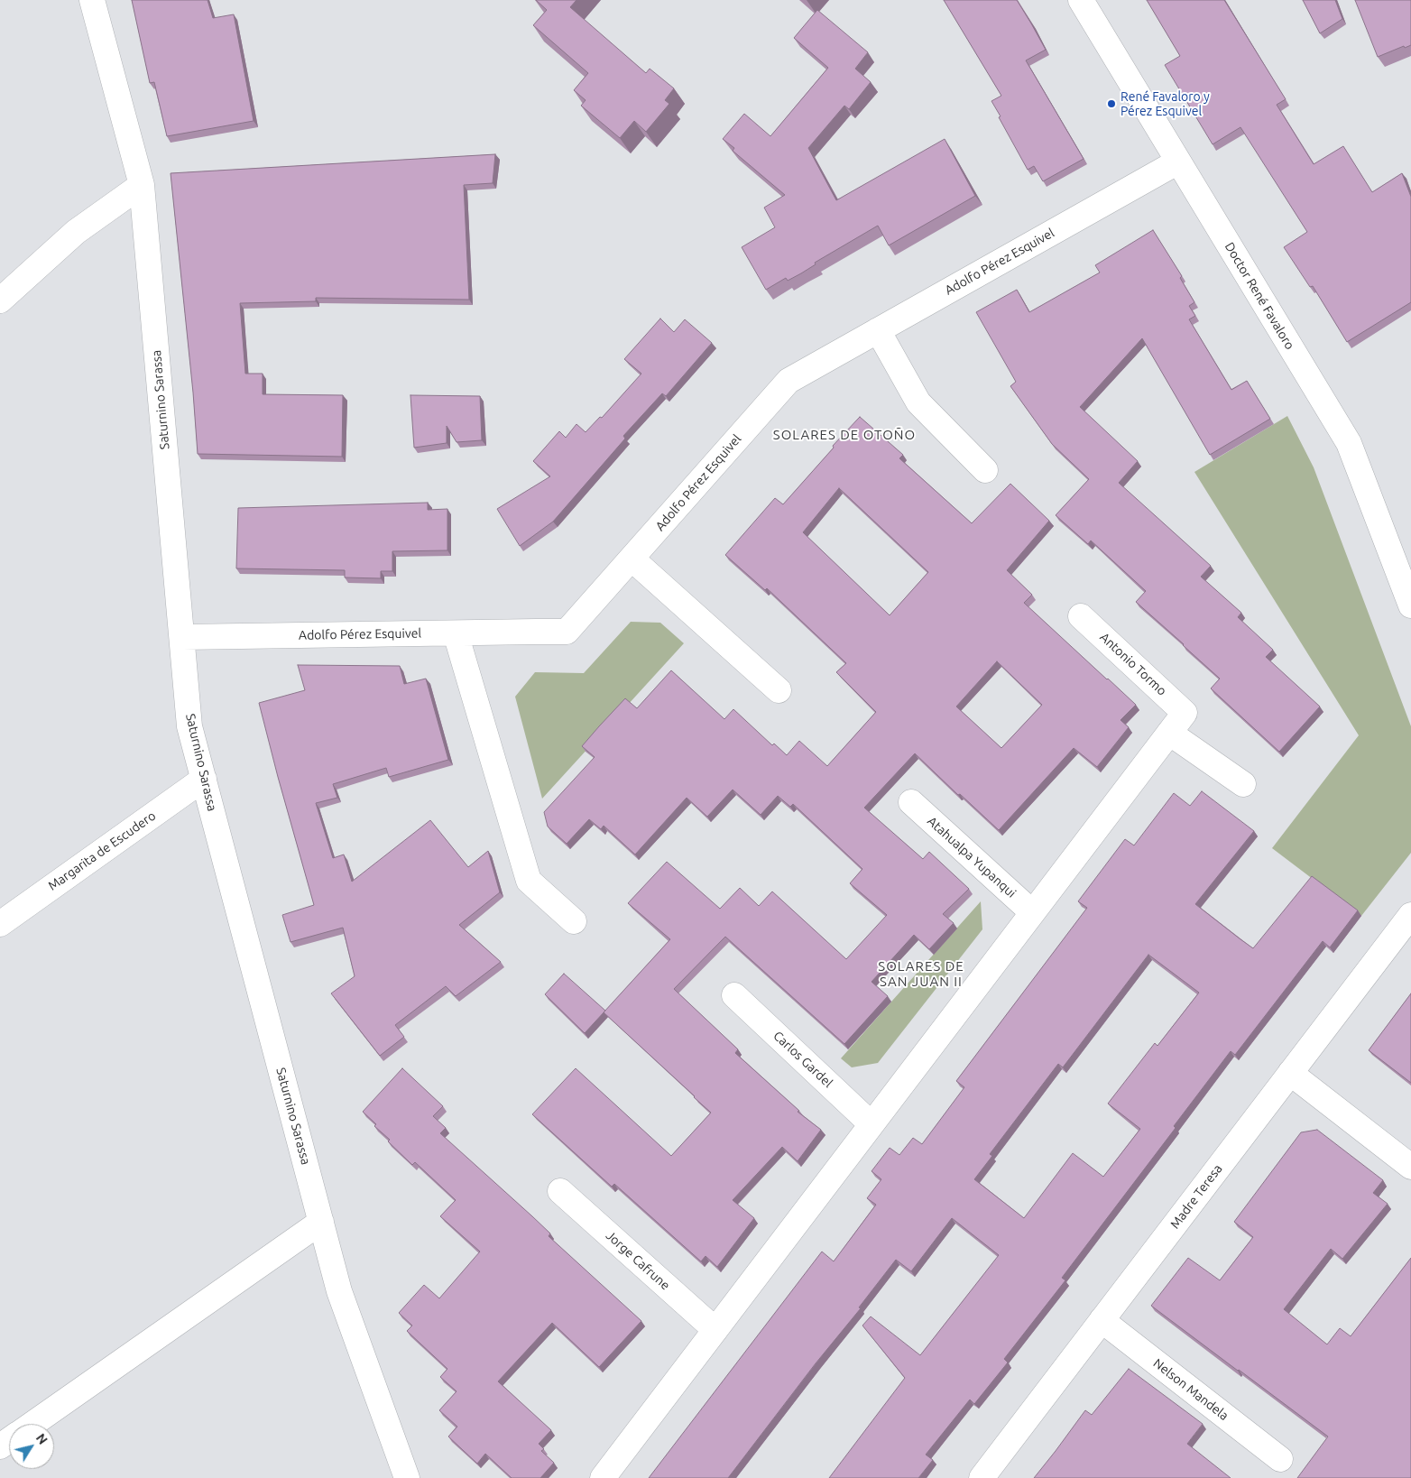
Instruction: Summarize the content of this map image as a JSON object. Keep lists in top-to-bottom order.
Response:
{
  "streets": {
    "street": [
      "Adolfo Pérez Esquivel",
      "Doctor René Favaloro",
      "Saturnino Sarassa",
      "Antonio Tormo",
      "Margarita de Escudero",
      "Atahualpa Yupanqui",
      "Carlos Gardel",
      "Madre Teresa",
      "Jorge Cafrune",
      "Nelson Mandela"
    ]
  },
  "crossings": [
    ["Adolfo Pérez Esquivel", "Doctor René Favaloro"],
    ["Adolfo Pérez Esquivel", "Saturnino Sarassa"],
    ["Saturnino Sarassa", "Margarita de Escudero"],
    ["Madre Teresa", "Nelson Mandela"]
  ],
  "districts": ["SOLARES DE OTOÑO", "SOLARES DE SAN JUAN II"],
  "places": ["René Favaloro y Pérez Esquivel"],
  "north": "top right"
}
